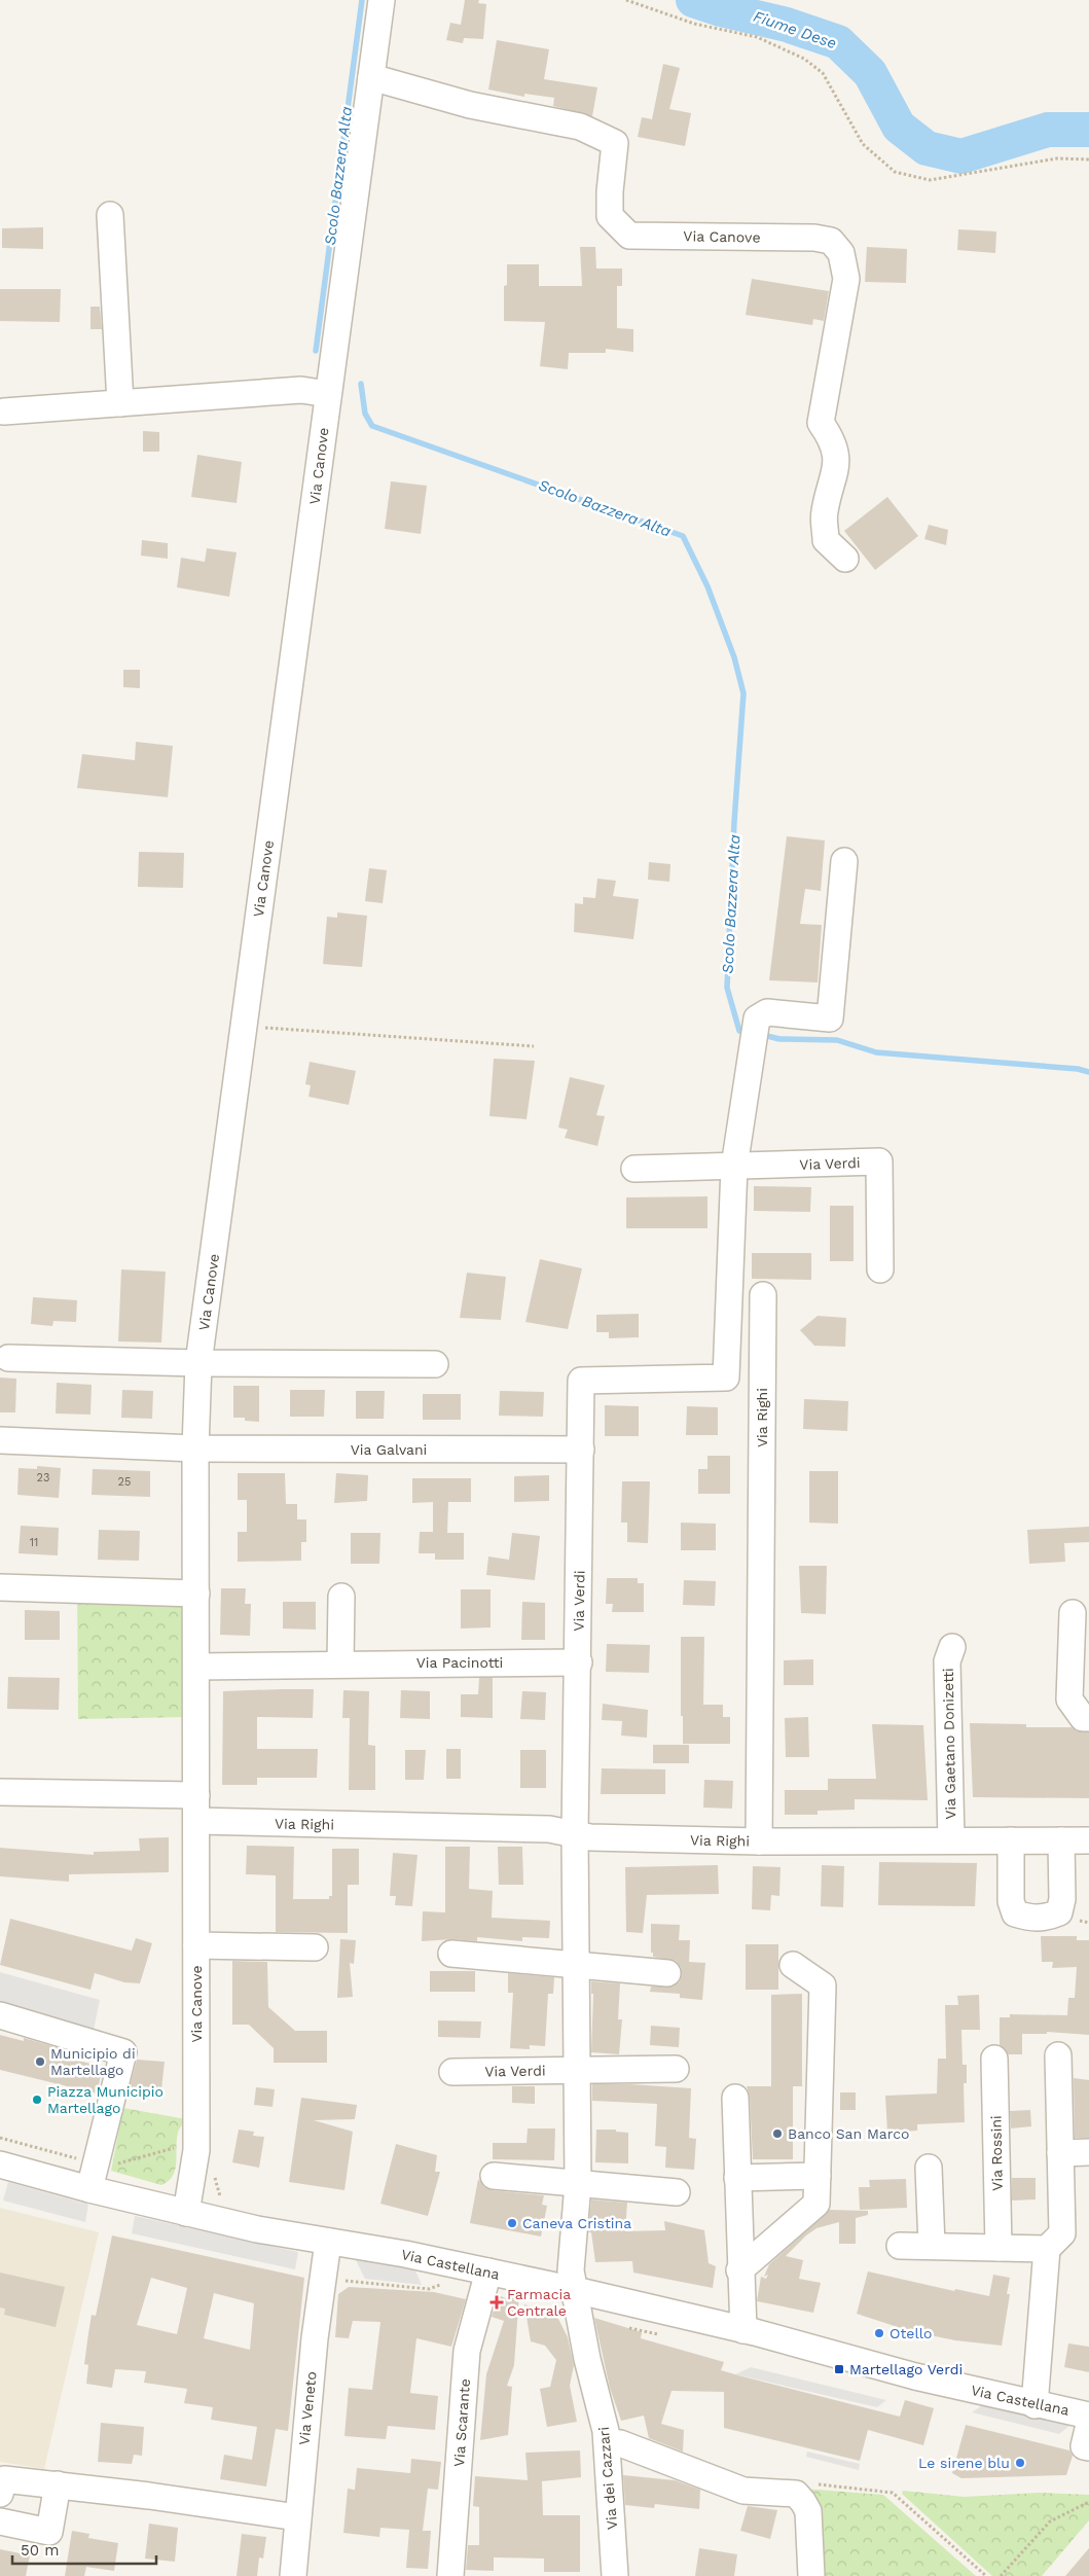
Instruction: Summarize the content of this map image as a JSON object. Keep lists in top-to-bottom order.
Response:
{
  "streets": {
    "street": [
      "Via Canove",
      "Via Verdi",
      "Via Righi",
      "Via Galvani",
      "Via Pacinotti",
      "Via Gaetano Donizetti",
      "Via Rossini",
      "Via Castellana",
      "Via Veneto",
      "Via Scarante",
      "Via dei Cazzari"
    ]
  },
  "crossings": [
    ["Via Canove", "Via Righi"],
    ["Via Canove", "Via Galvani"],
    ["Via Canove", "Via Pacinotti"],
    ["Via Canove", "Via Castellana"],
    ["Via Verdi", "Via Righi"],
    ["Via Verdi", "Via Galvani"],
    ["Via Verdi", "Via Pacinotti"],
    ["Via Verdi", "Via Castellana"],
    ["Via Verdi", "Via dei Cazzari"],
    ["Via Righi", "Via Gaetano Donizetti"],
    ["Via Castellana", "Via Veneto"],
    ["Via Castellana", "Via Scarante"],
    ["Via Castellana", "Via dei Cazzari"]
  ],
  "water": ["Fiume Dese", "Scolo Bazzera Alta"],
  "places": {
    "other": [
      "Municipio di Martellago",
      "Piazza Municipio Martellago",
      "Banco San Marco",
      "Caneva Cristina",
      "Otello",
      "Le sirene blu"
    ],
    "health": ["Farmacia Centrale"],
    "transit": ["Martellago Verdi"]
  },
  "house_numbers": ["23", "25", "11"],
  "scale_bar": "50 m"
}
